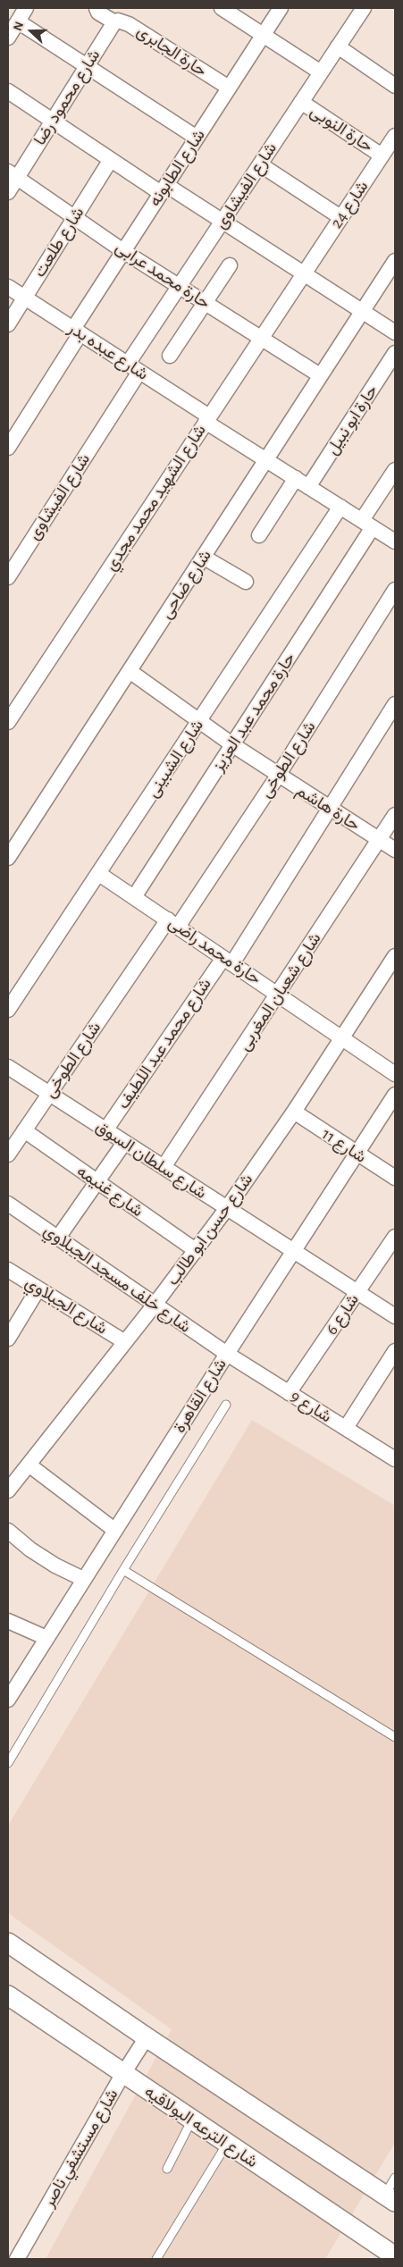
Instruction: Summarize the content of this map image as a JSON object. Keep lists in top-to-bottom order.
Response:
{
  "streets": {
    "street": [
      "حارة الجابرى",
      "شارع محمود رضا",
      "حارة النوبى",
      "شارع الطابونه",
      "شارع الفيشاوى",
      "شارع 24",
      "شارع طلعت",
      "حارة محمد عرابى",
      "شارع عبده بدر",
      "حارة ابو نبيل",
      "شارع الشهيد محمد مجدي",
      "شارع ضاحى",
      "حارة محمد عبد العزيز",
      "شارع الشبينى",
      "شارع الطوخى",
      "حارة هاشم",
      "حارة محمد راضى",
      "شارع شعبان المغربى",
      "شارع محمد عبد اللطيف",
      "شارع 11",
      "شارع سلطان السوق",
      "شارع غنيمه",
      "شارع حسن ابو طالب",
      "شارع خلف مسجد الجبلاوي",
      "شارع الجبلاوي",
      "شارع 6",
      "شارع القاهرة",
      "شارع 9",
      "شارع الترعه البولاقيه",
      "شارع مستشفي ناصر"
    ]
  },
  "crossings": [
    ["حارة الجابرى", "شارع محمود رضا"],
    ["حارة الجابرى", "شارع الطابونه"],
    ["شارع محمود رضا", "حارة محمد عرابى"],
    ["حارة النوبى", "شارع الفيشاوى"],
    ["حارة النوبى", "شارع 24"],
    ["شارع الطابونه", "حارة محمد عرابى"],
    ["شارع الطابونه", "شارع عبده بدر"],
    ["شارع الفيشاوى", "حارة محمد عرابى"],
    ["شارع الفيشاوى", "شارع عبده بدر"],
    ["شارع 24", "شارع الشهيد محمد مجدي"],
    ["شارع طلعت", "حارة محمد عرابى"],
    ["شارع طلعت", "شارع عبده بدر"],
    ["حارة محمد عرابى", "شارع الشهيد محمد مجدي"],
    ["حارة محمد عرابى", "شارع ضاحى"],
    ["شارع عبده بدر", "حارة ابو نبيل"],
    ["شارع عبده بدر", "شارع الشهيد محمد مجدي"],
    ["شارع عبده بدر", "شارع ضاحى"],
    ["شارع عبده بدر", "حارة محمد عبد العزيز"],
    ["شارع عبده بدر", "شارع الشبينى"],
    ["شارع ضاحى", "حارة هاشم"],
    ["حارة محمد عبد العزيز", "حارة هاشم"],
    ["حارة محمد عبد العزيز", "حارة محمد راضى"],
    ["شارع الشبينى", "حارة هاشم"],
    ["شارع الشبينى", "حارة محمد راضى"],
    ["شارع الطوخى", "حارة هاشم"],
    ["شارع الطوخى", "حارة محمد راضى"],
    ["شارع الطوخى", "شارع سلطان السوق"],
    ["شارع الطوخى", "شارع غنيمه"],
    ["حارة هاشم", "شارع شعبان المغربى"],
    ["حارة هاشم", "شارع محمد عبد اللطيف"],
    ["حارة محمد راضى", "شارع شعبان المغربى"],
    ["حارة محمد راضى", "شارع محمد عبد اللطيف"],
    ["حارة محمد راضى", "شارع حسن ابو طالب"],
    ["شارع شعبان المغربى", "شارع سلطان السوق"],
    ["شارع محمد عبد اللطيف", "شارع سلطان السوق"],
    ["شارع 11", "شارع حسن ابو طالب"],
    ["شارع 11", "شارع القاهرة"],
    ["شارع سلطان السوق", "شارع حسن ابو طالب"],
    ["شارع سلطان السوق", "شارع 6"],
    ["شارع سلطان السوق", "شارع القاهرة"],
    ["شارع غنيمه", "شارع حسن ابو طالب"],
    ["شارع حسن ابو طالب", "شارع خلف مسجد الجبلاوي"],
    ["شارع حسن ابو طالب", "شارع الجبلاوي"],
    ["شارع خلف مسجد الجبلاوي", "شارع القاهرة"],
    ["شارع خلف مسجد الجبلاوي", "شارع 9"],
    ["شارع 6", "شارع 9"],
    ["شارع القاهرة", "شارع 9"],
    ["شارع الترعه البولاقيه", "شارع مستشفي ناصر"]
  ],
  "north": "left"
}
